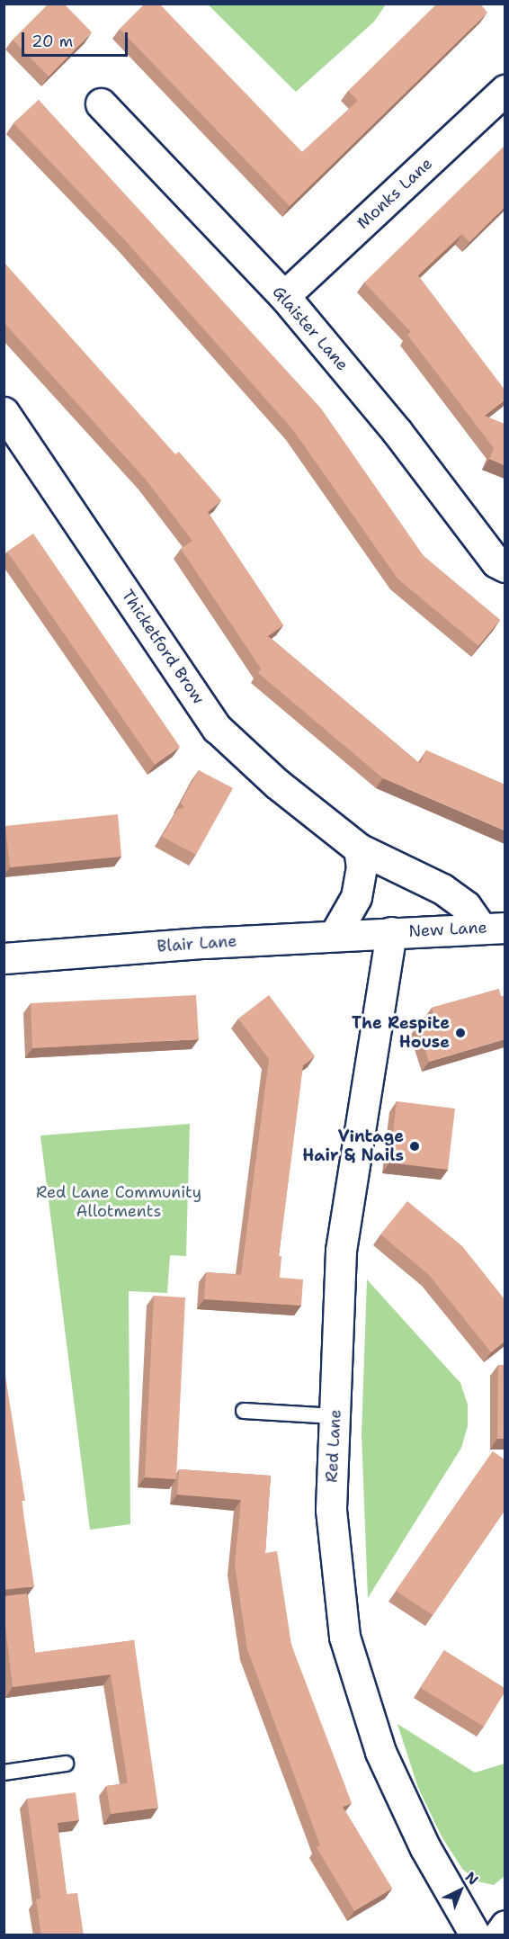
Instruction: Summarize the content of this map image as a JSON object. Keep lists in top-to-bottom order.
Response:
{
  "streets": {
    "street": [
      "Monks Lane",
      "Glaister Lane",
      "Thicketford Brow",
      "New Lane",
      "Blair Lane",
      "Red Lane"
    ]
  },
  "crossings": [
    ["Monks Lane", "Glaister Lane"],
    ["Thicketford Brow", "New Lane"],
    ["New Lane", "Blair Lane"],
    ["New Lane", "Red Lane"],
    ["Blair Lane", "Red Lane"]
  ],
  "parks": ["Red Lane Community Allotments"],
  "places": ["The Respite House", "Vintage Hair & Nails"],
  "scale_bar": "20 m",
  "north": "top right"
}
